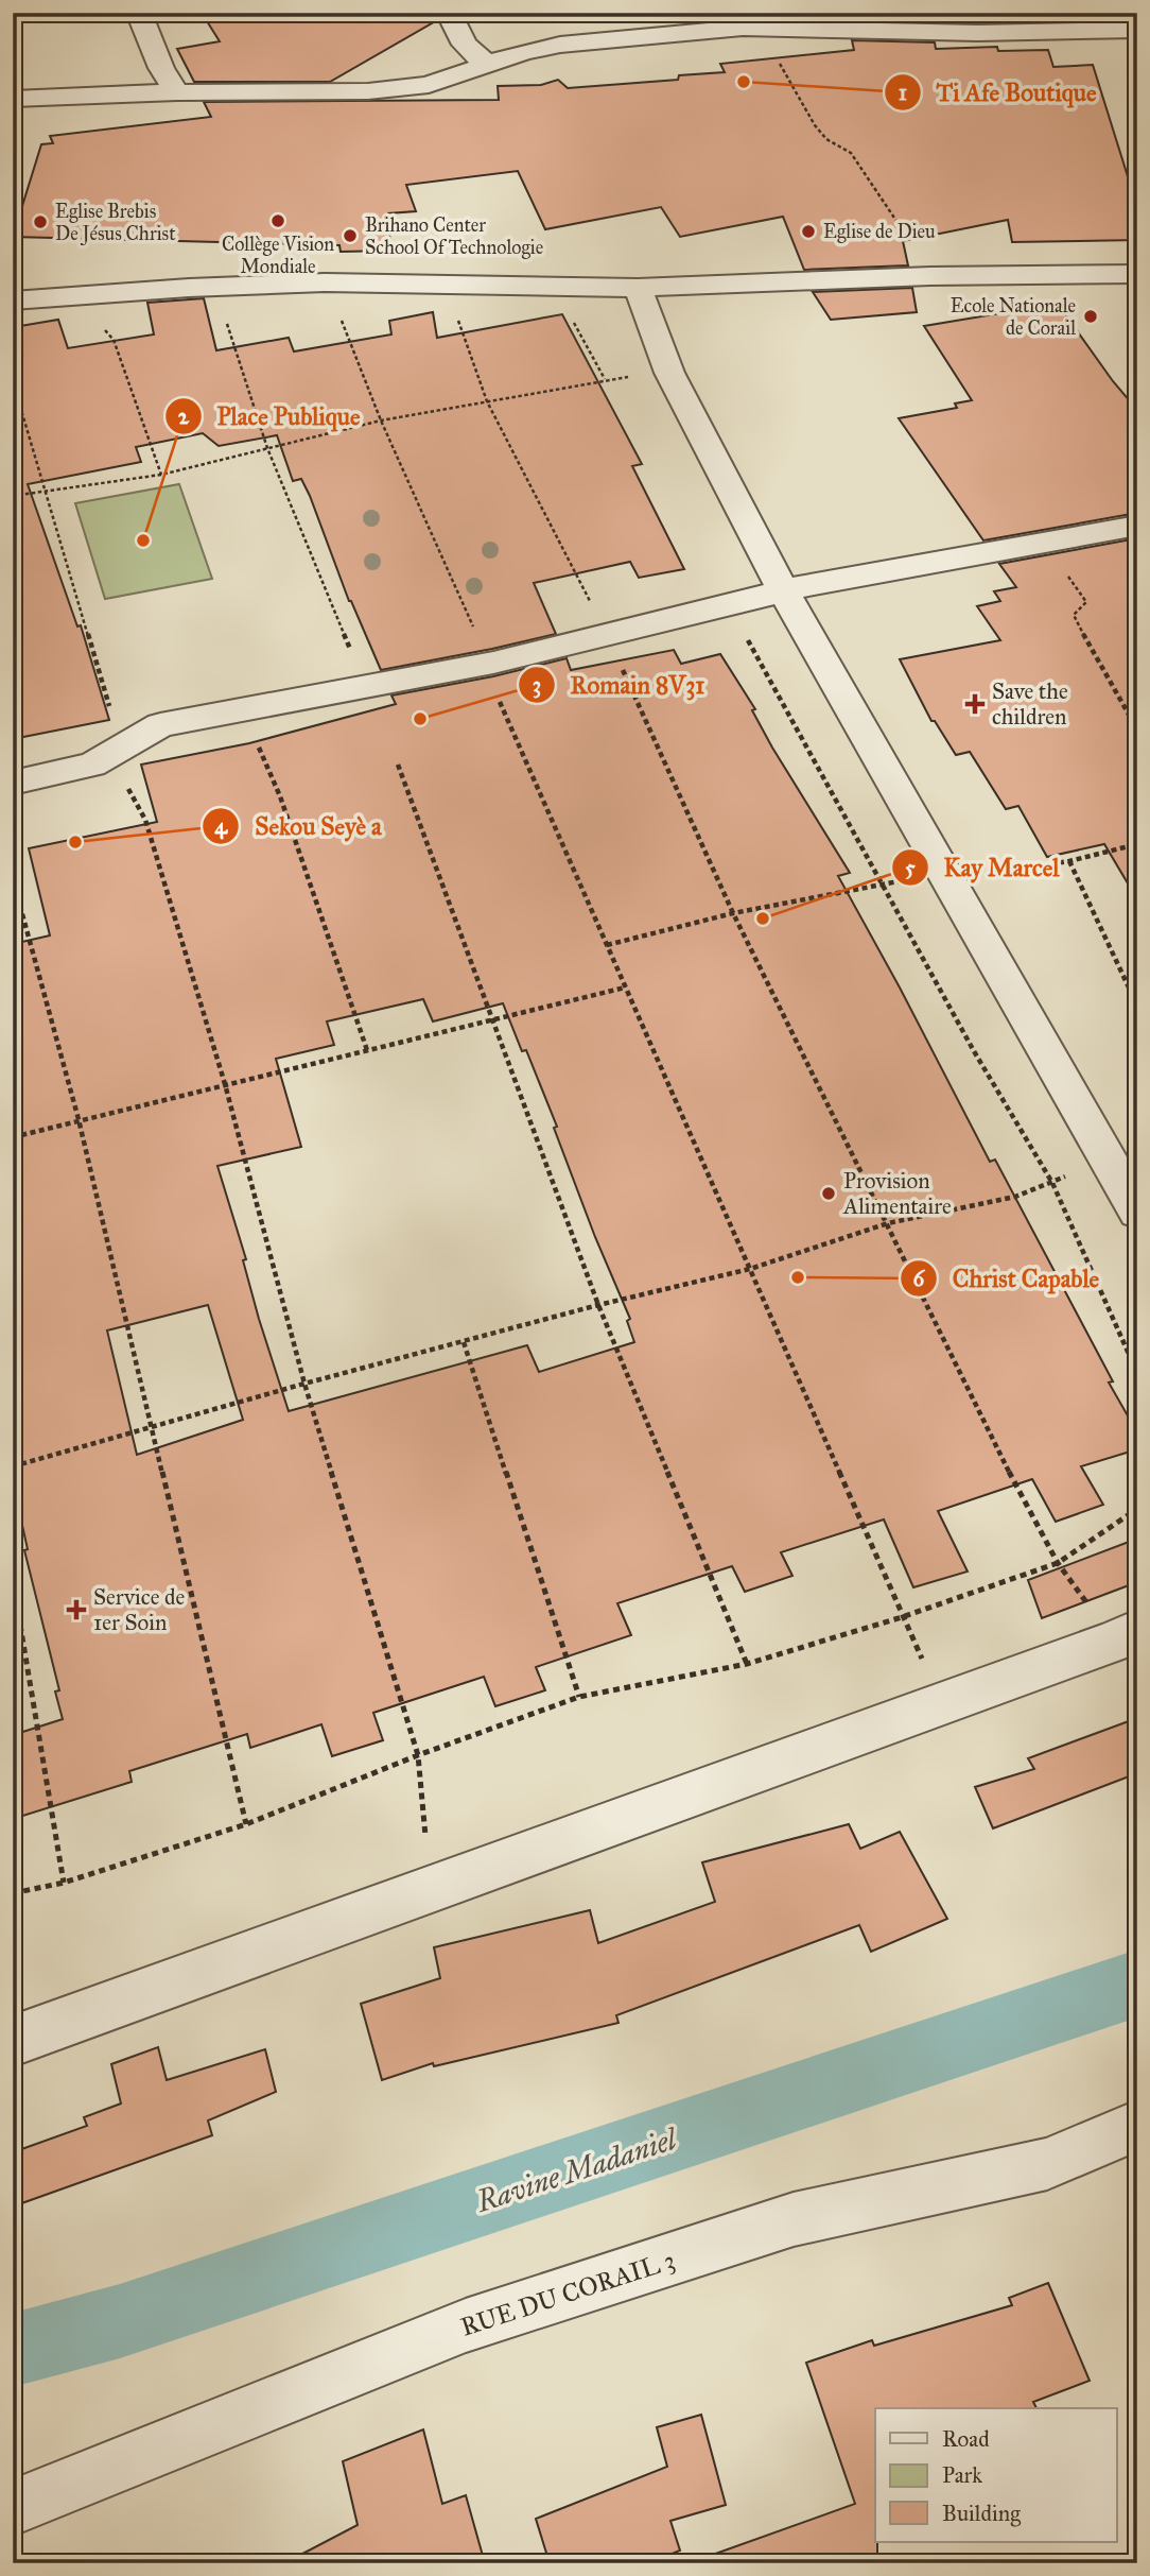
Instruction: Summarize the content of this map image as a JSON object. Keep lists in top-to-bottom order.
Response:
{
  "streets": {
    "street": ["RUE DU CORAIL 3"]
  },
  "water": ["Ravine Madaniel"],
  "places": {
    "other": [
      "Ti Afe Boutique",
      "Collège Vision Mondiale",
      "Eglise Brebis De Jésus Christ",
      "Eglise de Dieu",
      "Brihano Center School Of Technologie",
      "Ecole Nationale de Corail",
      "Place Publique",
      "Romain 8V31",
      "Sekou Seyè a",
      "Kay Marcel",
      "Provision Alimentaire",
      "Christ Capable"
    ],
    "health": ["Save the children", "Service de 1er Soin"]
  },
  "legend": ["Road", "Park", "Building"]
}
